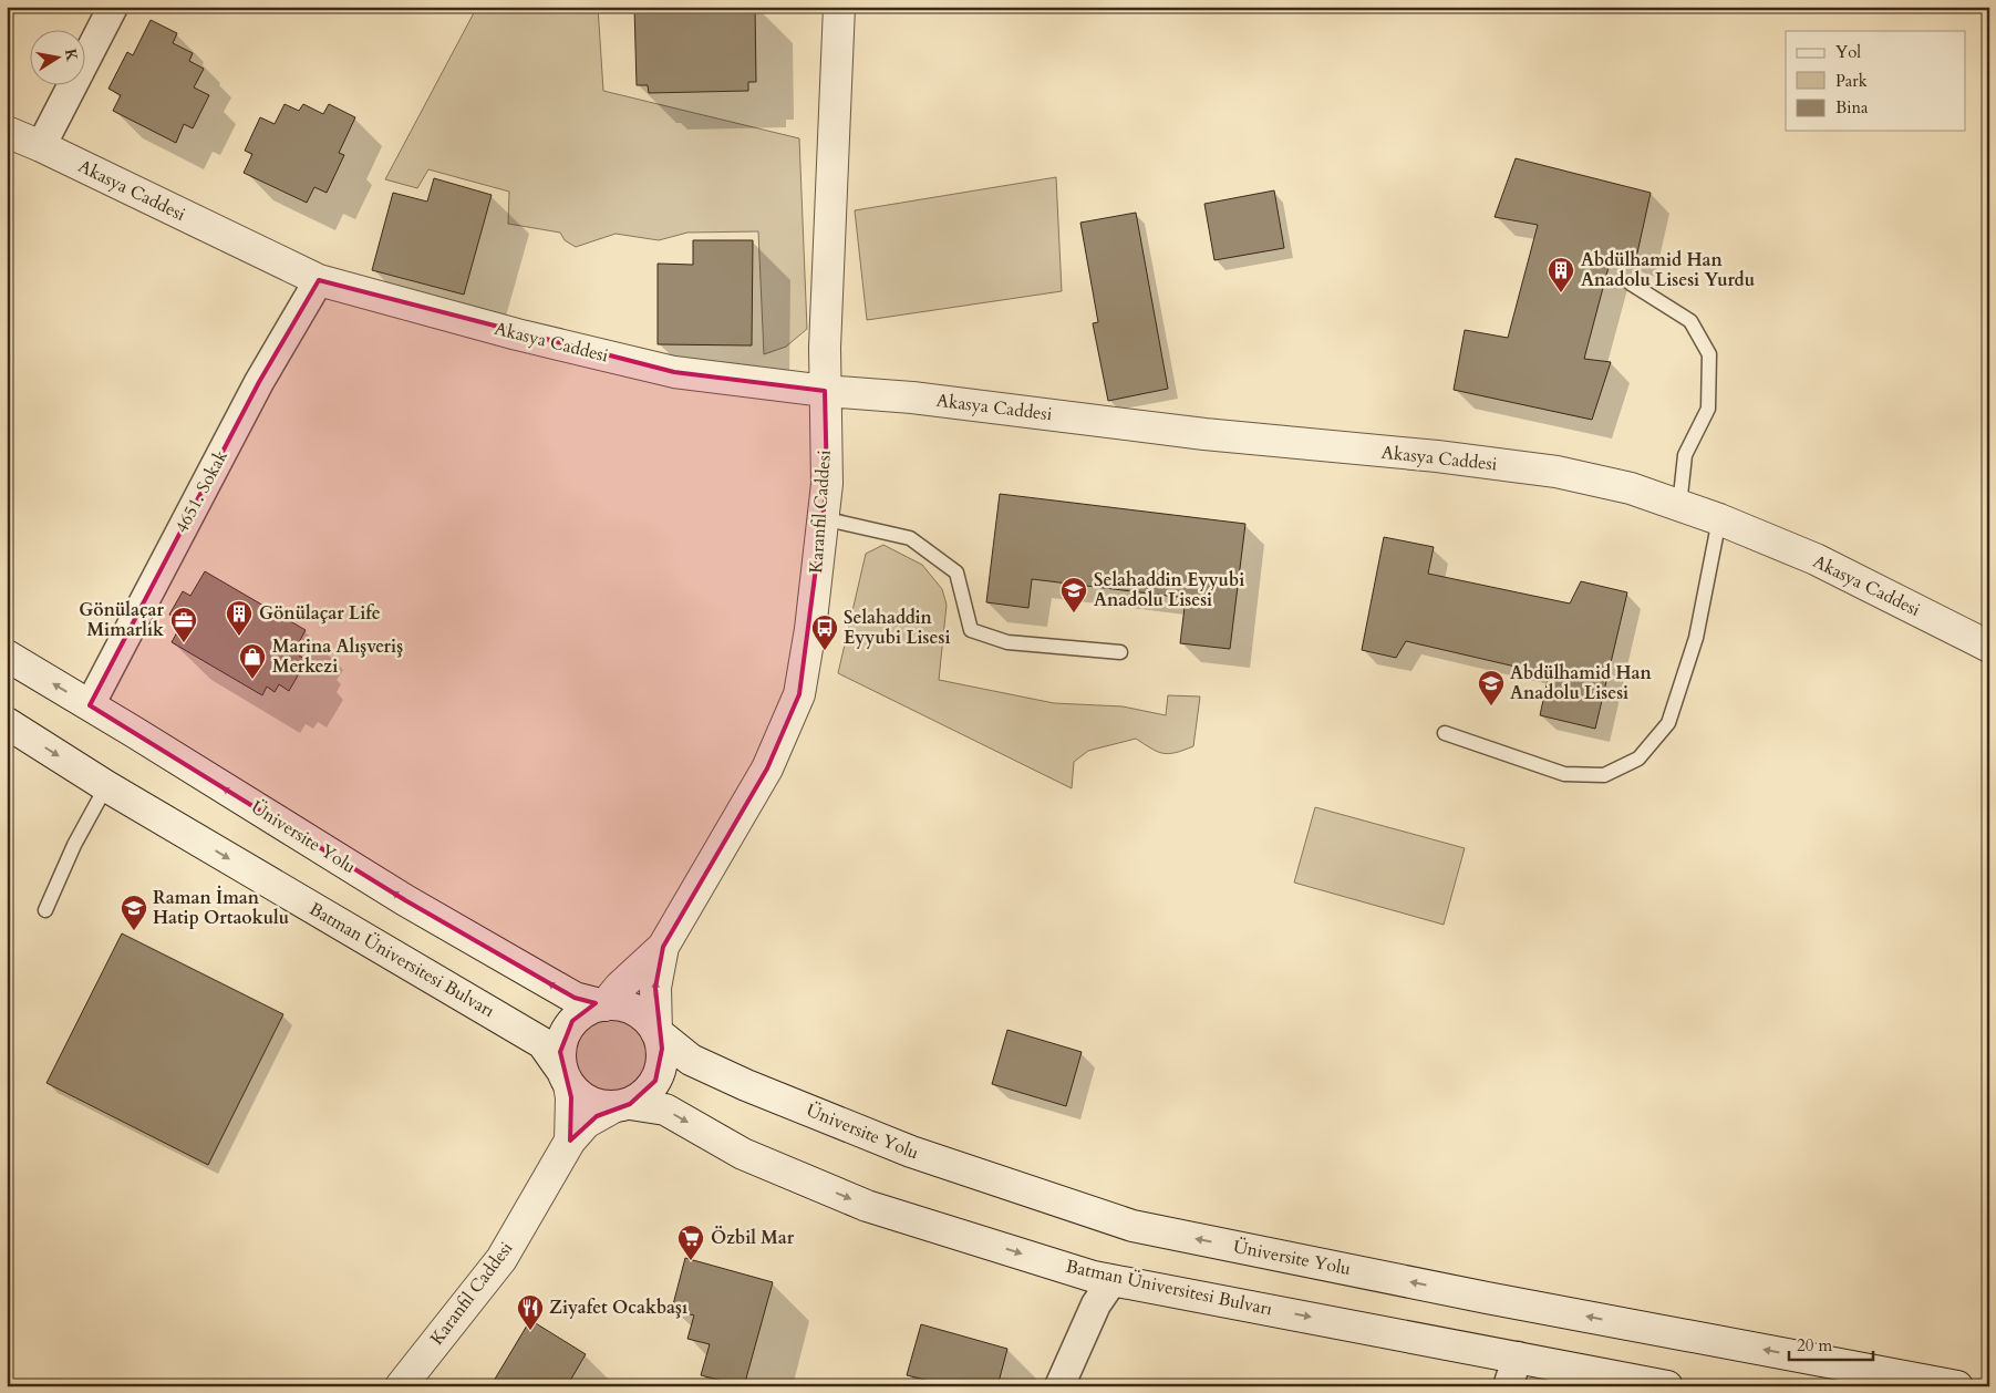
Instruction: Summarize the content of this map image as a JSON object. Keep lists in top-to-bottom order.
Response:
{
  "streets": {
    "main road": [
      "Akasya Caddesi",
      "Karanfil Caddesi",
      "Üniversite Yolu",
      "Batman Üniversitesi Bulvarı"
    ],
    "street": ["4651. Sokak"]
  },
  "crossings": [
    ["Akasya Caddesi", "4651. Sokak"],
    ["Akasya Caddesi", "Karanfil Caddesi"],
    ["4651. Sokak", "Üniversite Yolu"],
    ["Üniversite Yolu", "Batman Üniversitesi Bulvarı"]
  ],
  "one_way": ["Üniversite Yolu", "Batman Üniversitesi Bulvarı"],
  "places": {
    "building": ["Abdülhamid Han Anadolu Lisesi Yurdu", "Gönülaçar Life"],
    "school or university": ["Selahaddin Eyyubi Anadolu Lisesi", "Abdülhamid Han Anadolu Lisesi", "Raman İman Hatip Ortaokulu"],
    "office": ["Gönülaçar Mimarlık"],
    "bus stop": ["Selahaddin Eyyubi Lisesi"],
    "shop": ["Marina Alışveriş Merkezi"],
    "supermarket": ["Özbil Mar"],
    "restaurant": ["Ziyafet Ocakbaşı"]
  },
  "legend": ["Yol", "Park", "Bina"],
  "scale_bar": "20 m",
  "north": "right"
}
